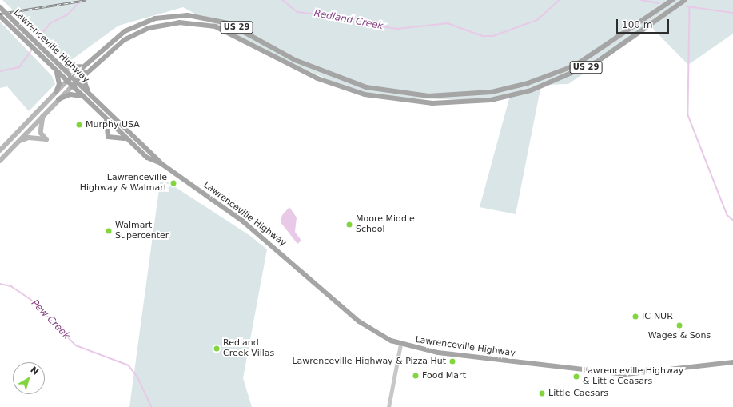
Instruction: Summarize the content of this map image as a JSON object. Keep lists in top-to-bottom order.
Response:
{
  "streets": {
    "main road": ["US 29", "Lawrenceville Highway"]
  },
  "crossings": [
    ["US 29", "Lawrenceville Highway"]
  ],
  "water": ["Redland Creek", "Pew Creek"],
  "places": [
    "Murphy USA",
    "Lawrenceville Highway & Walmart",
    "Moore Middle School",
    "Walmart Supercenter",
    "IC-NUR",
    "Wages & Sons",
    "Redland Creek Villas",
    "Lawrenceville Highway & Pizza Hut",
    "Food Mart",
    "Lawrenceville Highway & Little Ceasars",
    "Little Caesars"
  ],
  "scale_bar": "100 m",
  "north": "top right"
}
